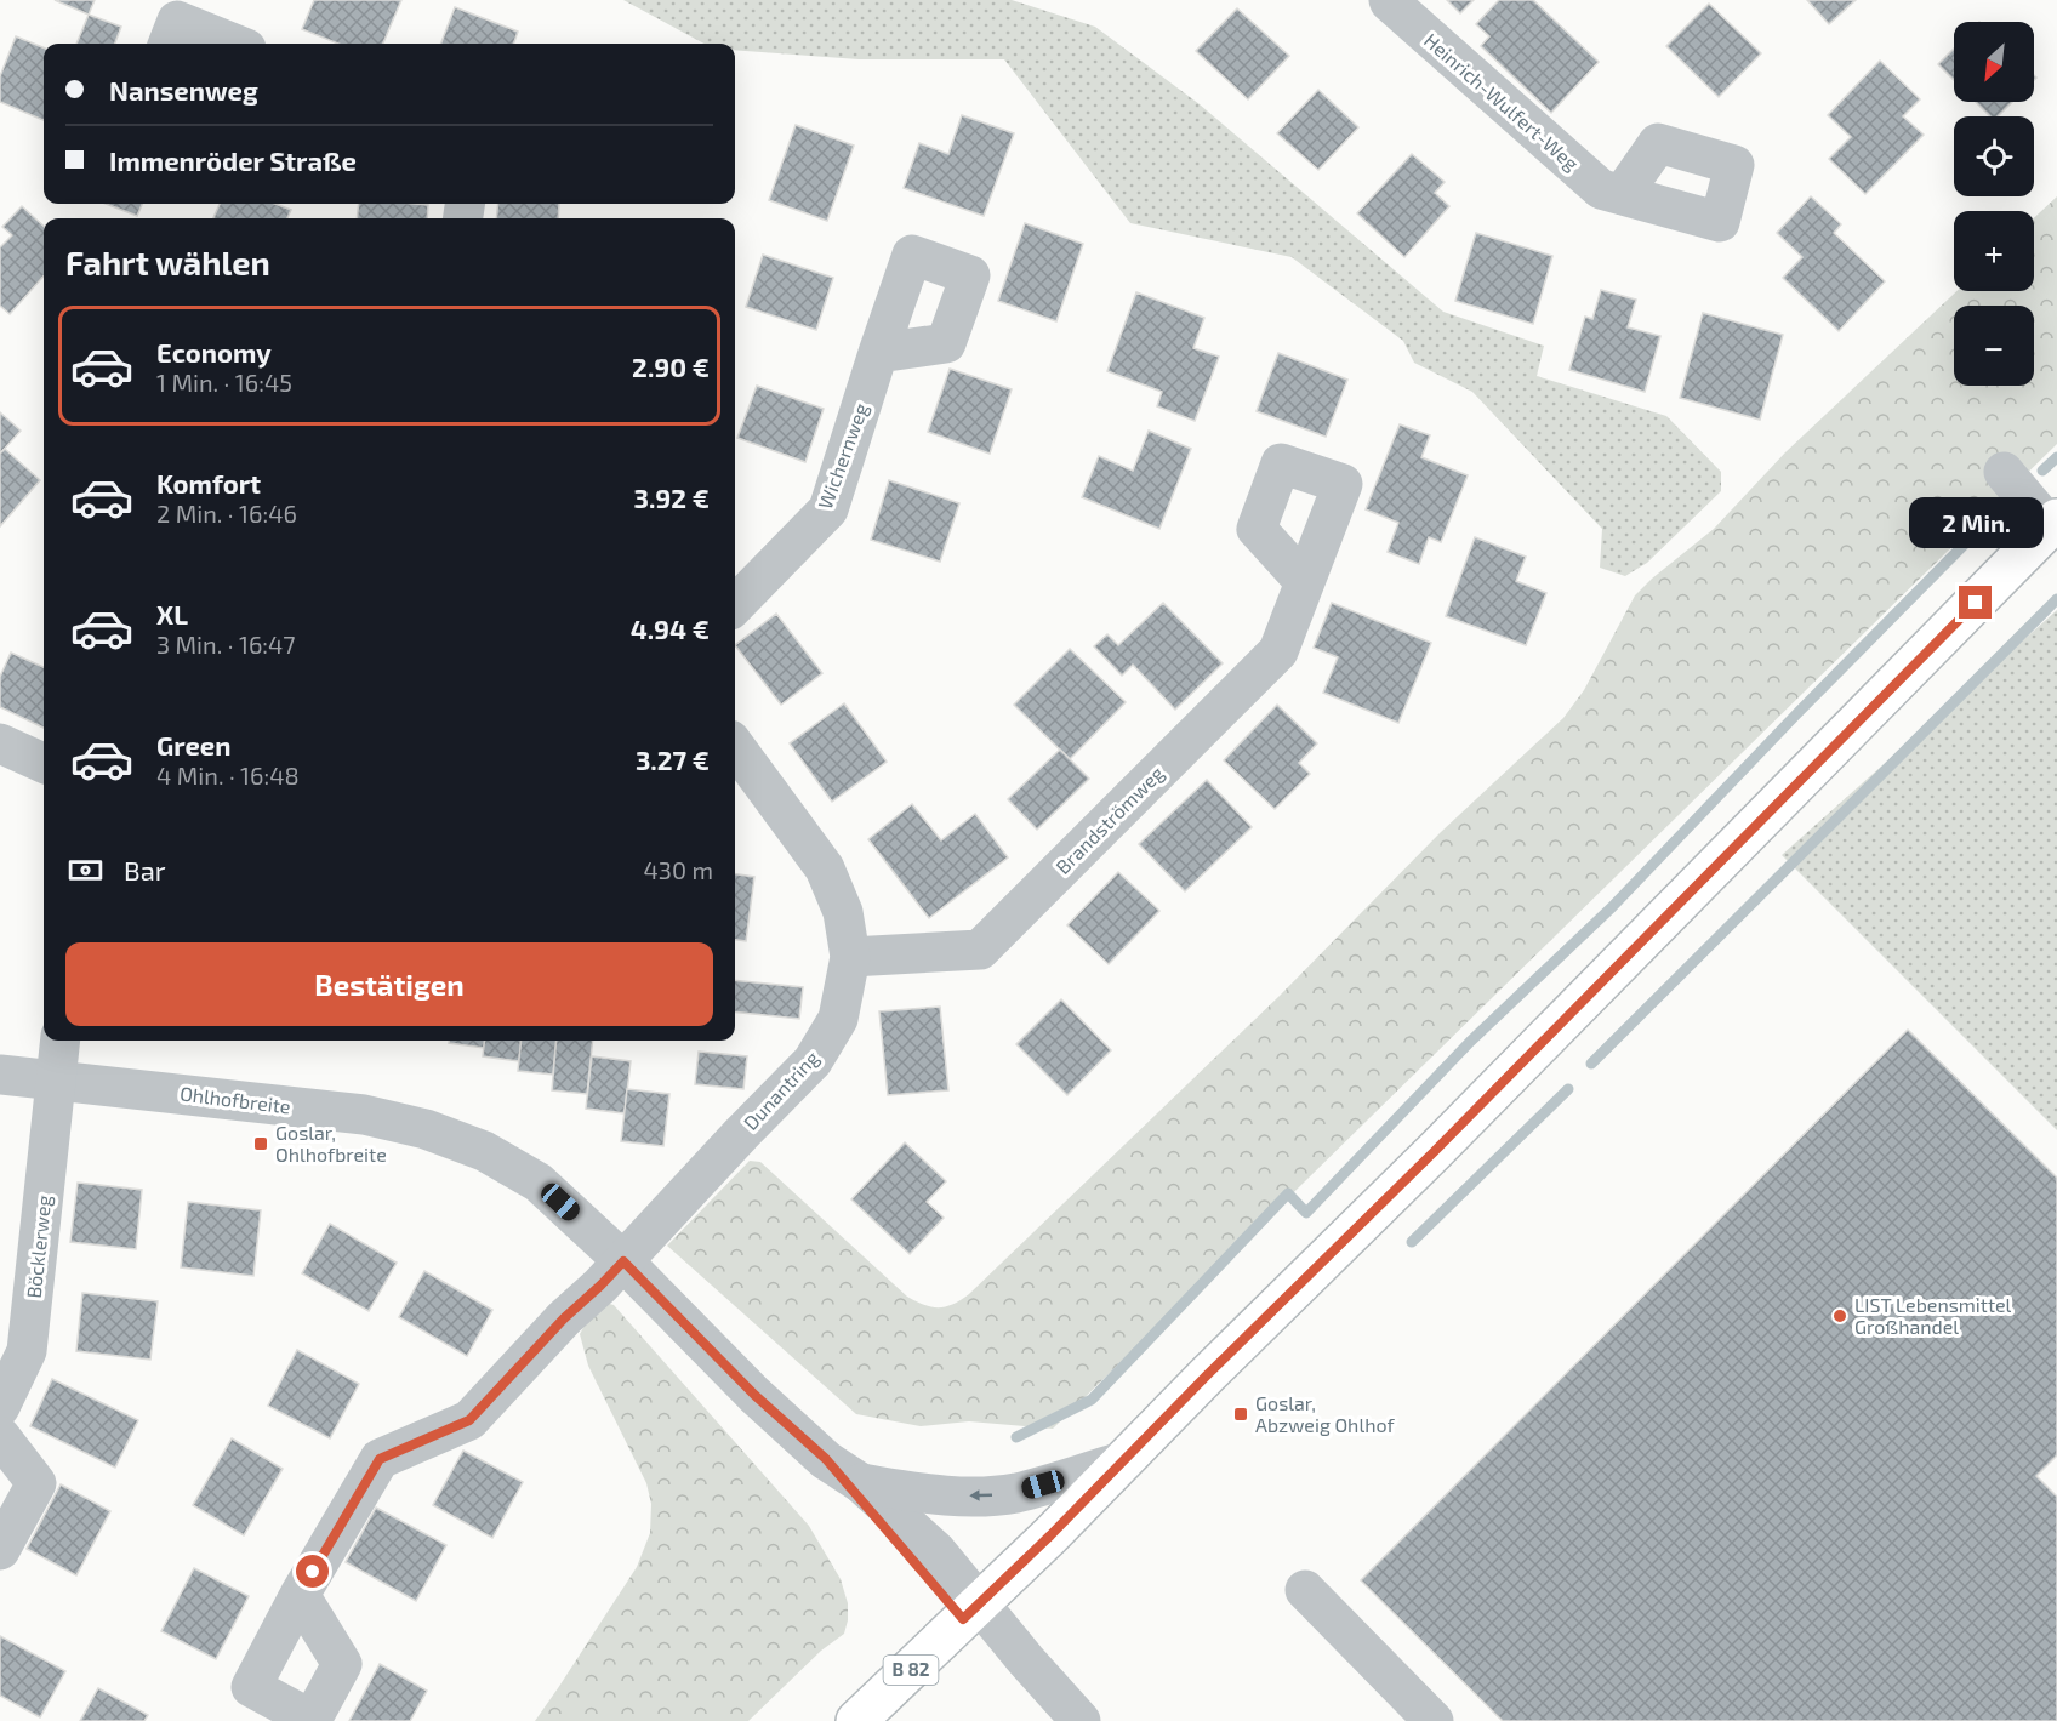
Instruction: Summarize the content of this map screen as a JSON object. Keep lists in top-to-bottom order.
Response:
{
  "streets": {
    "main road": ["B 82"],
    "street": [
      "Heinrich-Wulfert-Weg",
      "Wichernweg",
      "Brandströmweg",
      "Dunantring",
      "Ohlhofbreite",
      "Böcklerweg"
    ]
  },
  "crossings": [
    ["Brandströmweg", "Dunantring"],
    ["Dunantring", "Ohlhofbreite"],
    ["Ohlhofbreite", "Böcklerweg"],
    ["Ohlhofbreite", "B 82"]
  ],
  "places": {
    "transit": ["Goslar, Ohlhofbreite", "Goslar, Abzweig Ohlhof"],
    "other": ["LIST Lebensmittel Großhandel"]
  },
  "north": "bottom left",
  "page": {
    "map_buttons": ["+", "−"],
    "banner": ["Nansenweg", "Immenröder Straße"],
    "heading": "Fahrt wählen",
    "list": [
      {
        "name": "Economy",
        "note": "1 Min. · 16:45",
        "value": "2.90 €"
      },
      {
        "name": "Komfort",
        "note": "2 Min. · 16:46",
        "value": "3.92 €"
      },
      {
        "name": "XL",
        "note": "3 Min. · 16:47",
        "value": "4.94 €"
      },
      {
        "name": "Green",
        "note": "4 Min. · 16:48",
        "value": "3.27 €"
      }
    ],
    "bubble": "2 Min.",
    "pay": ["Bar", "430 m"],
    "buttons": "Bestätigen"
  }
}
